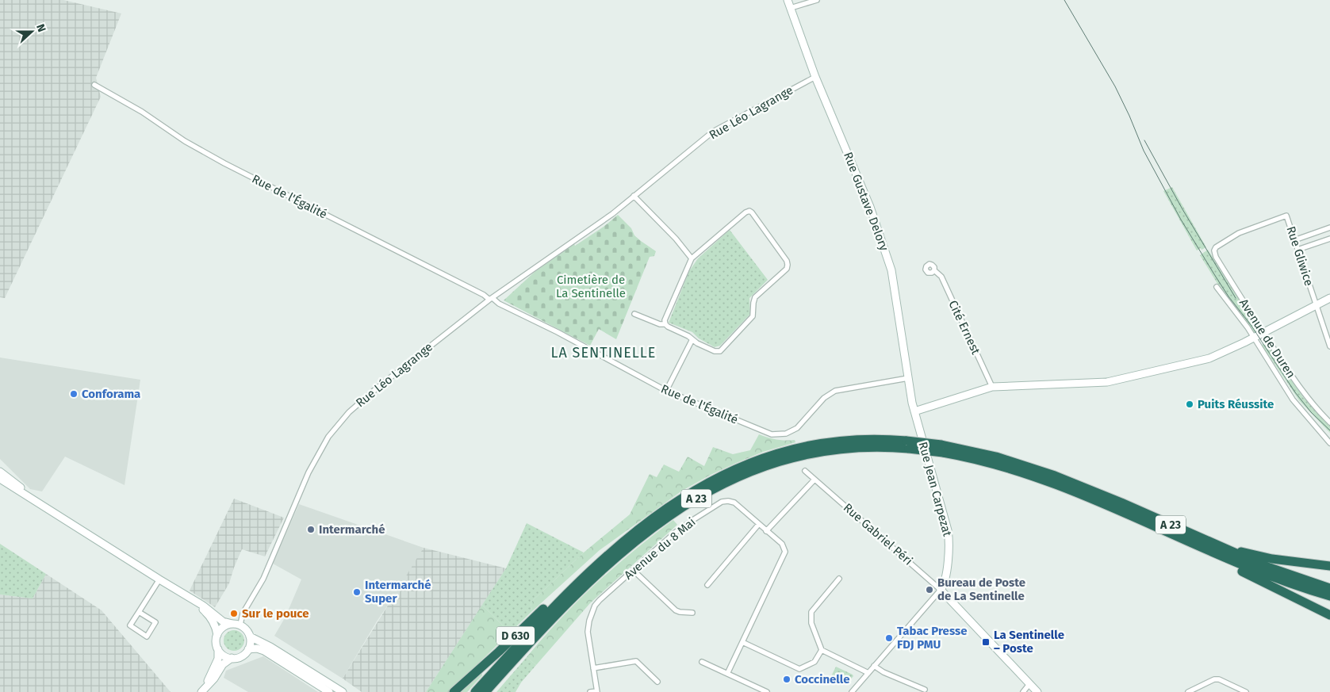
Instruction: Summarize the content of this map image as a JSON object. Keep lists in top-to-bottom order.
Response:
{
  "streets": {
    "highway": ["A 23", "D 630"],
    "street": [
      "Rue Léo Lagrange",
      "Rue de l'Égalité",
      "Rue Gustave Delory",
      "Rue Gliwice",
      "Cité Ernest",
      "Avenue de Duren",
      "Rue Jean Carpezat",
      "Rue Gabriel Péri",
      "Avenue du 8 Mai"
    ]
  },
  "crossings": [
    ["Rue Léo Lagrange", "Rue de l'Égalité"],
    ["Rue Léo Lagrange", "Rue Gustave Delory"],
    ["Rue de l'Égalité", "Rue Gustave Delory"],
    ["Rue Gustave Delory", "Rue Jean Carpezat"],
    ["Rue Gliwice", "Avenue de Duren"],
    ["Rue Jean Carpezat", "Rue Gabriel Péri"],
    ["A 23", "D 630"]
  ],
  "districts": ["LA SENTINELLE"],
  "parks": ["Cimetière de La Sentinelle"],
  "places": {
    "other": [
      "Conforama",
      "Puits Réussite",
      "Intermarché",
      "Bureau de Poste de La Sentinelle",
      "Intermarché Super",
      "Sur le pouce",
      "Tabac Presse FDJ PMU",
      "Coccinelle"
    ],
    "transit": ["La Sentinelle – Poste"]
  },
  "north": "right"
}
